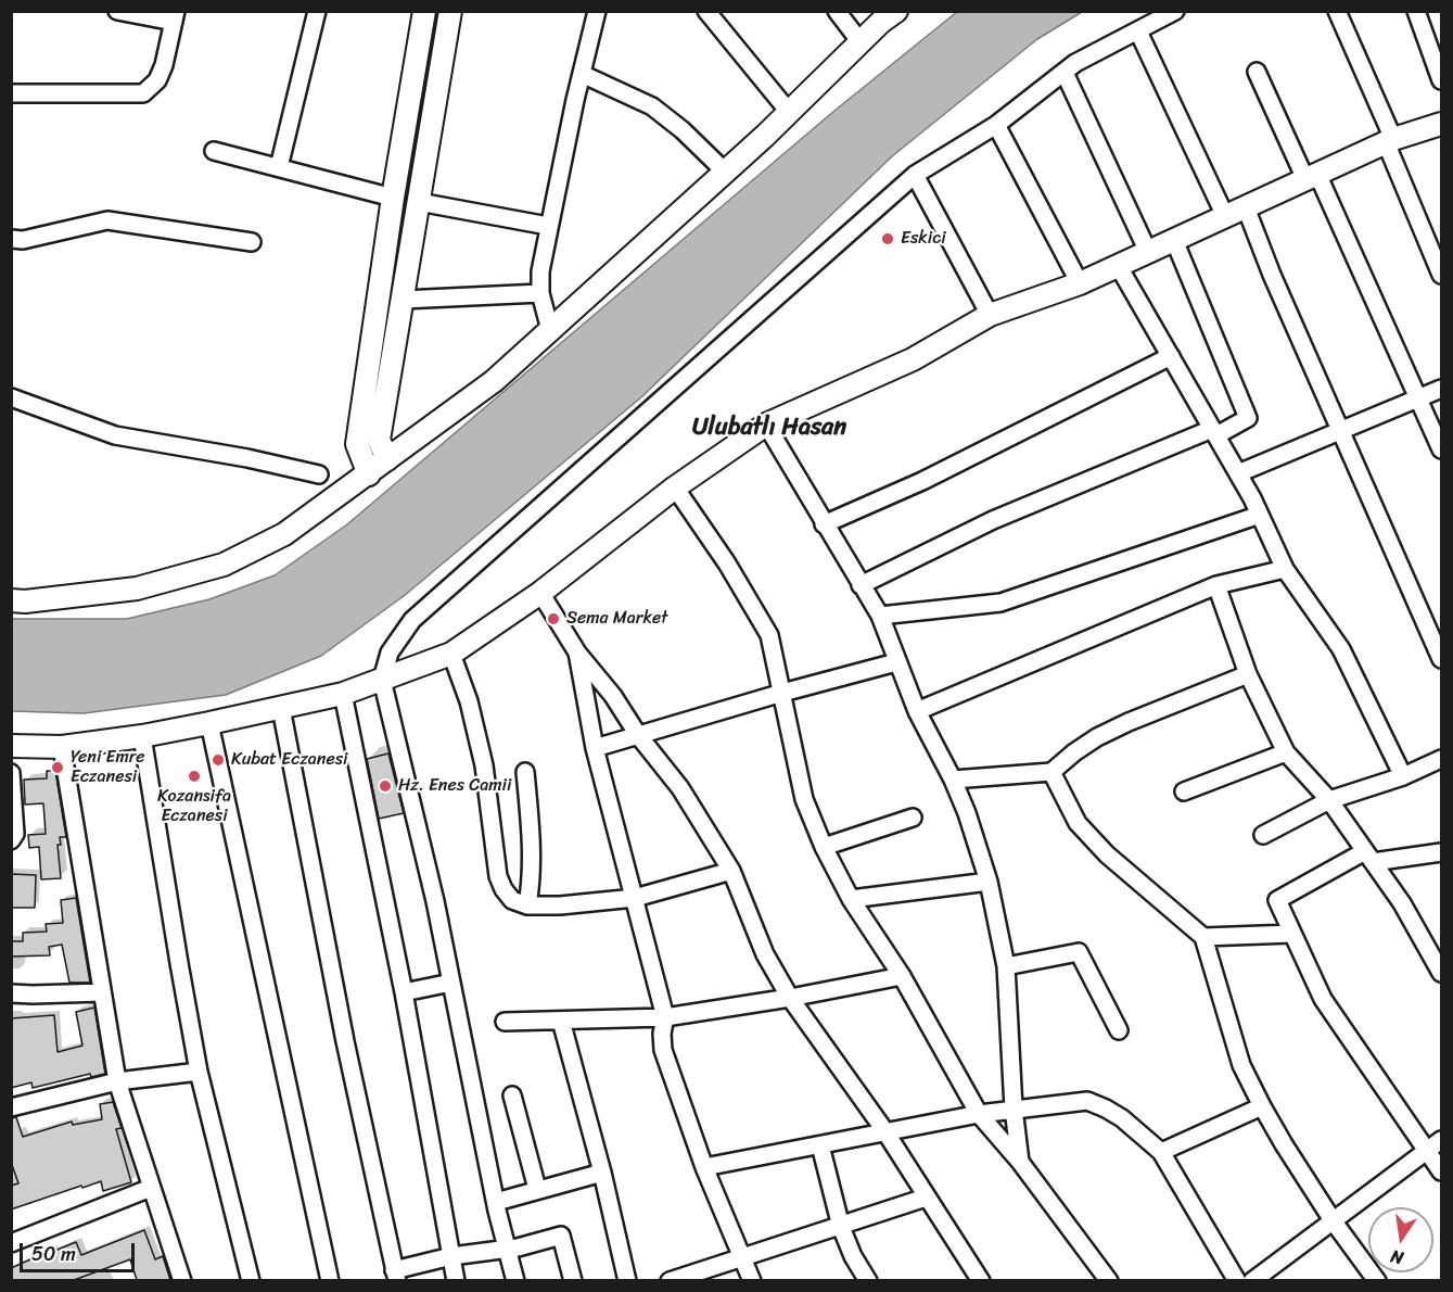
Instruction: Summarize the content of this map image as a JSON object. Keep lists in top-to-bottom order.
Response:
{
  "districts": ["Ulubatlı Hasan"],
  "places": [
    "Eskici",
    "Sema Market",
    "Kubat Eczanesi",
    "Yeni Emre Eczanesi",
    "Kozansifa Eczanesi",
    "Hz. Enes Camii"
  ],
  "scale_bar": "50 m",
  "north": "bottom"
}
